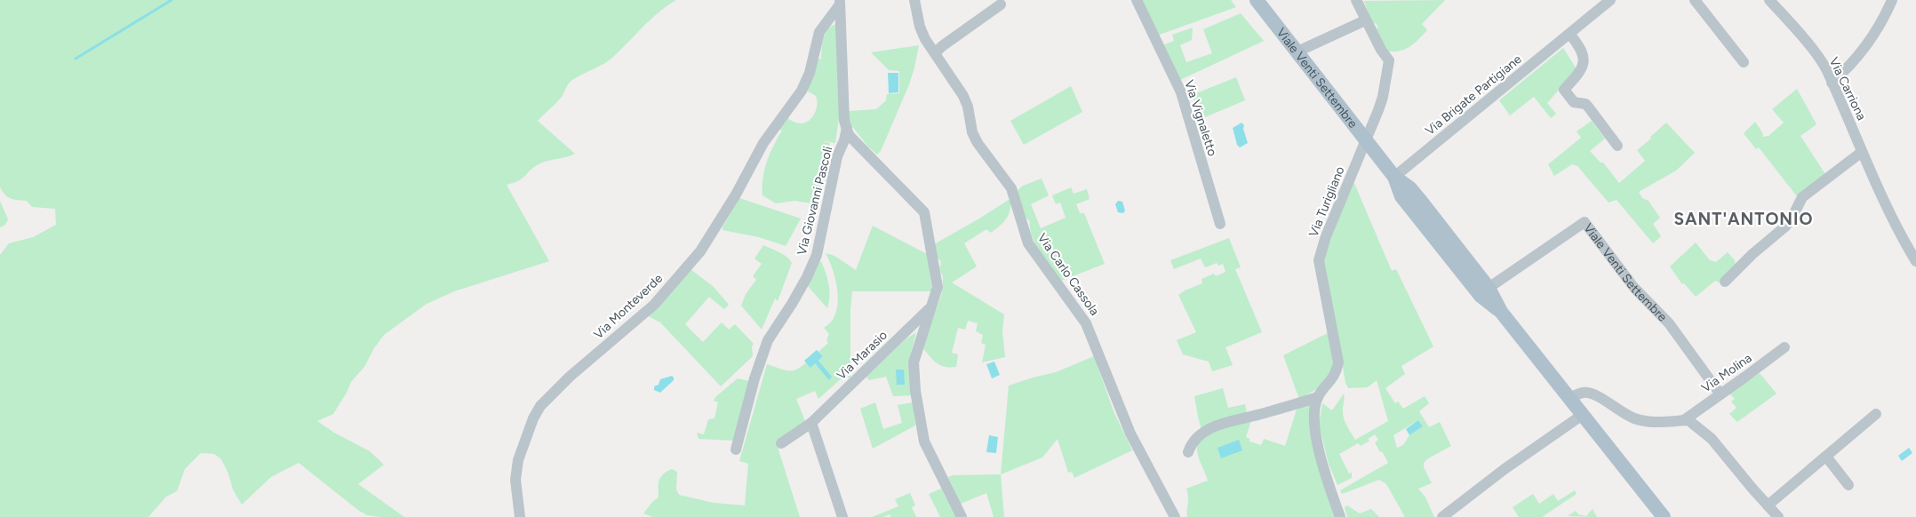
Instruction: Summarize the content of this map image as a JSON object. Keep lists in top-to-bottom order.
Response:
{
  "streets": {
    "main road": ["Viale Venti Settembre"],
    "street": [
      "Via Carriona",
      "Via Brigate Partigiane",
      "Via Vignaletto",
      "Via Giovanni Pascoli",
      "Via Turigliano",
      "Via Carlo Cassola",
      "Via Monteverde",
      "Via Marasio",
      "Via Molina"
    ]
  },
  "crossings": [
    ["Viale Venti Settembre", "Via Brigate Partigiane"],
    ["Viale Venti Settembre", "Via Turigliano"],
    ["Viale Venti Settembre", "Via Molina"],
    ["Via Giovanni Pascoli", "Via Monteverde"],
    ["Via Giovanni Pascoli", "Via Marasio"]
  ],
  "districts": ["SANT'ANTONIO"]
}
